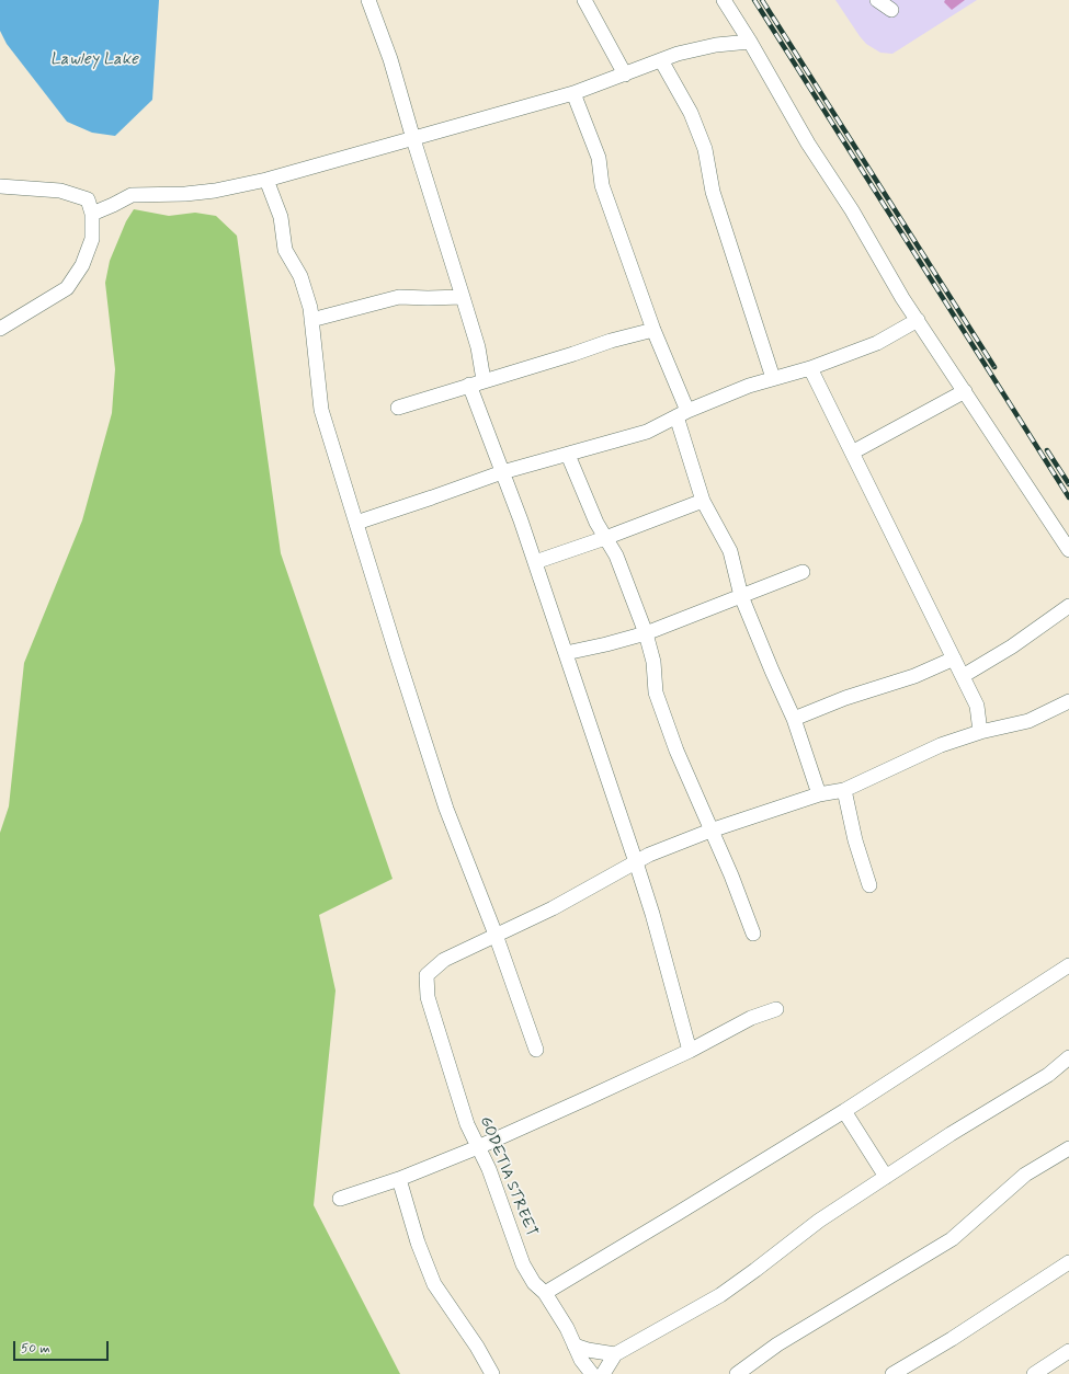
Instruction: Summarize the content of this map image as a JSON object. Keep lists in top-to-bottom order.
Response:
{
  "streets": {
    "street": ["GODETIA STREET"]
  },
  "water": ["Lawley Lake"],
  "scale_bar": "50 m"
}
